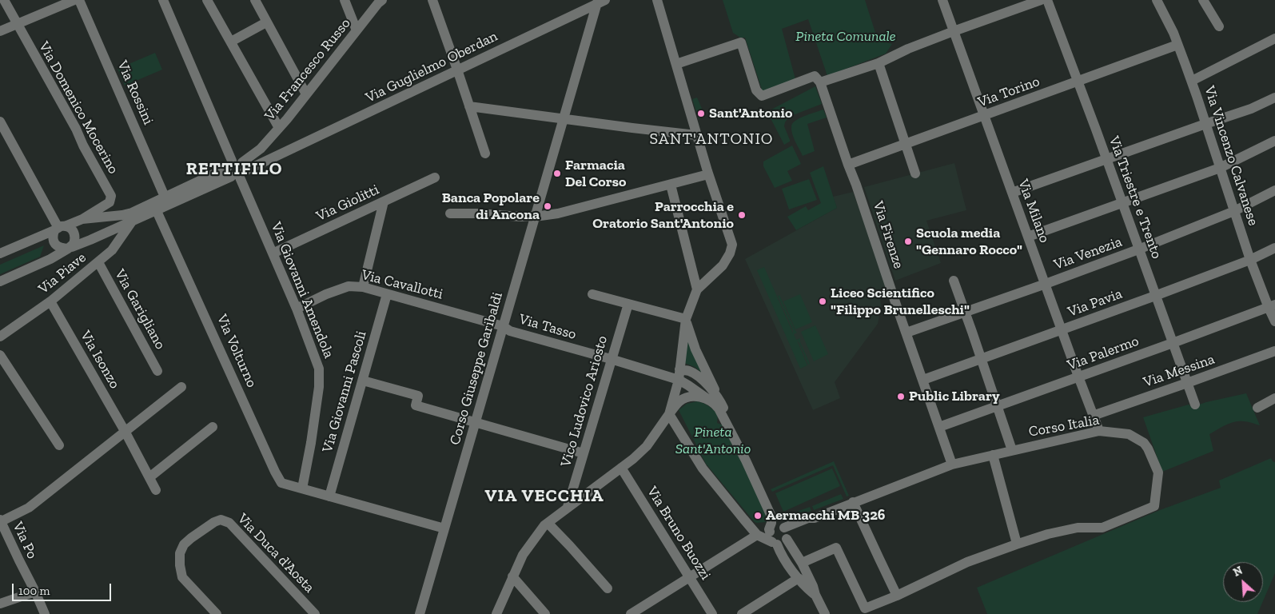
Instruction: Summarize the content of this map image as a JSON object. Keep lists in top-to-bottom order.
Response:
{
  "streets": {
    "street": [
      "Via Guglielmo Oberdan",
      "Via Francesco Russo",
      "Via Torino",
      "Via Rossini",
      "Via Domenico Mocerino",
      "Via Vincenzo Calvanese",
      "Via Triestre e Trento",
      "Via Giolitti",
      "Via Milano",
      "Via Firenze",
      "Via Venezia",
      "Via Piave",
      "Via Cavallotti",
      "Via Giovanni Amendola",
      "Via Pavia",
      "Via Garigliano",
      "Via Tasso",
      "Via Volturno",
      "Via Palermo",
      "Via Isonzo",
      "Corso Giuseppe Garibaldi",
      "Via Messina",
      "Via Giovanni Pascoli",
      "Vico Ludovico Ariosto",
      "Corso Italia",
      "Via Bruno Buozzi",
      "Via Po",
      "Via Duca d'Aosta"
    ]
  },
  "crossings": [
    ["Via Guglielmo Oberdan", "Via Francesco Russo"],
    ["Via Guglielmo Oberdan", "Via Giovanni Amendola"],
    ["Via Guglielmo Oberdan", "Corso Giuseppe Garibaldi"],
    ["Via Francesco Russo", "Via Giovanni Amendola"],
    ["Via Torino", "Via Vincenzo Calvanese"],
    ["Via Torino", "Via Triestre e Trento"],
    ["Via Torino", "Via Milano"],
    ["Via Torino", "Via Firenze"],
    ["Via Vincenzo Calvanese", "Via Venezia"],
    ["Via Vincenzo Calvanese", "Via Pavia"],
    ["Via Vincenzo Calvanese", "Via Palermo"],
    ["Via Triestre e Trento", "Via Venezia"],
    ["Via Triestre e Trento", "Via Pavia"],
    ["Via Triestre e Trento", "Via Palermo"],
    ["Via Triestre e Trento", "Via Messina"],
    ["Via Giolitti", "Via Giovanni Amendola"],
    ["Via Milano", "Via Venezia"],
    ["Via Milano", "Via Pavia"],
    ["Via Milano", "Via Palermo"],
    ["Via Milano", "Via Messina"],
    ["Via Milano", "Corso Italia"],
    ["Via Firenze", "Via Venezia"],
    ["Via Firenze", "Via Pavia"],
    ["Via Firenze", "Via Palermo"],
    ["Via Firenze", "Corso Italia"],
    ["Via Piave", "Via Garigliano"],
    ["Via Piave", "Via Isonzo"],
    ["Via Cavallotti", "Via Giovanni Amendola"],
    ["Via Cavallotti", "Via Tasso"],
    ["Via Cavallotti", "Corso Giuseppe Garibaldi"],
    ["Via Cavallotti", "Via Giovanni Pascoli"],
    ["Via Giovanni Amendola", "Via Volturno"],
    ["Via Tasso", "Corso Giuseppe Garibaldi"],
    ["Via Tasso", "Vico Ludovico Ariosto"],
    ["Via Volturno", "Corso Giuseppe Garibaldi"],
    ["Via Volturno", "Via Giovanni Pascoli"],
    ["Via Isonzo", "Via Po"]
  ],
  "districts": ["SANT'ANTONIO", "RETTIFILO", "VIA VECCHIA"],
  "parks": ["Pineta Comunale", "Pineta Sant'Antonio"],
  "places": [
    "Sant'Antonio",
    "Farmacia Del Corso",
    "Banca Popolare di Ancona",
    "Parrocchia e Oratorio Sant'Antonio",
    "Scuola media \"Gennaro Rocco\"",
    "Liceo Scientifico \"Filippo Brunelleschi\"",
    "Public Library",
    "Aermacchi MB 326"
  ],
  "scale_bar": "100 m",
  "north": "top left"
}
